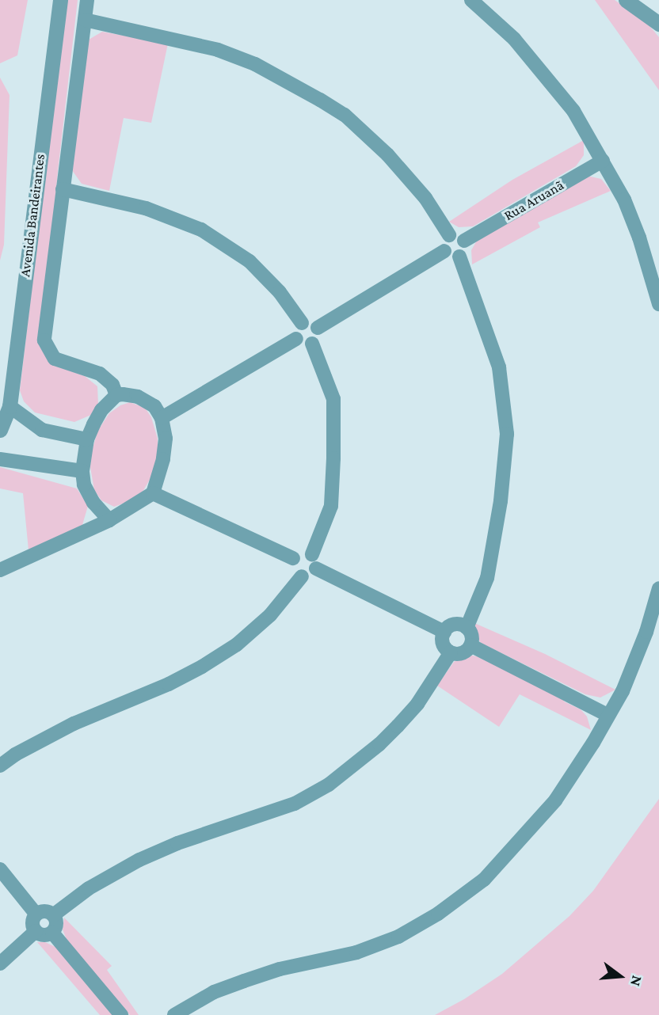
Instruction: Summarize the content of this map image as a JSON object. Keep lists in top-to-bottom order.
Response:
{
  "streets": {
    "street": ["Rua Aruanã", "Avenida Bandeirantes"]
  },
  "north": "right"
}
